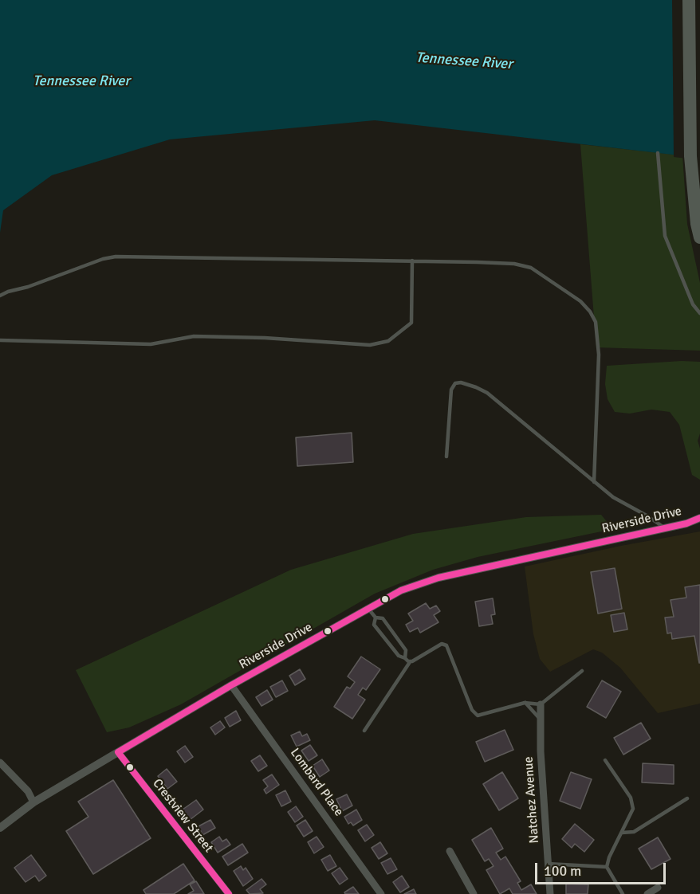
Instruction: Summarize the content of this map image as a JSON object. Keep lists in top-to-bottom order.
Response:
{
  "streets": {
    "street": [
      "Riverside Drive",
      "Lombard Place",
      "Natchez Avenue",
      "Crestview Street"
    ]
  },
  "crossings": [
    ["Riverside Drive", "Lombard Place"],
    ["Riverside Drive", "Crestview Street"]
  ],
  "water": ["Tennessee River"],
  "scale_bar": "100 m"
}
